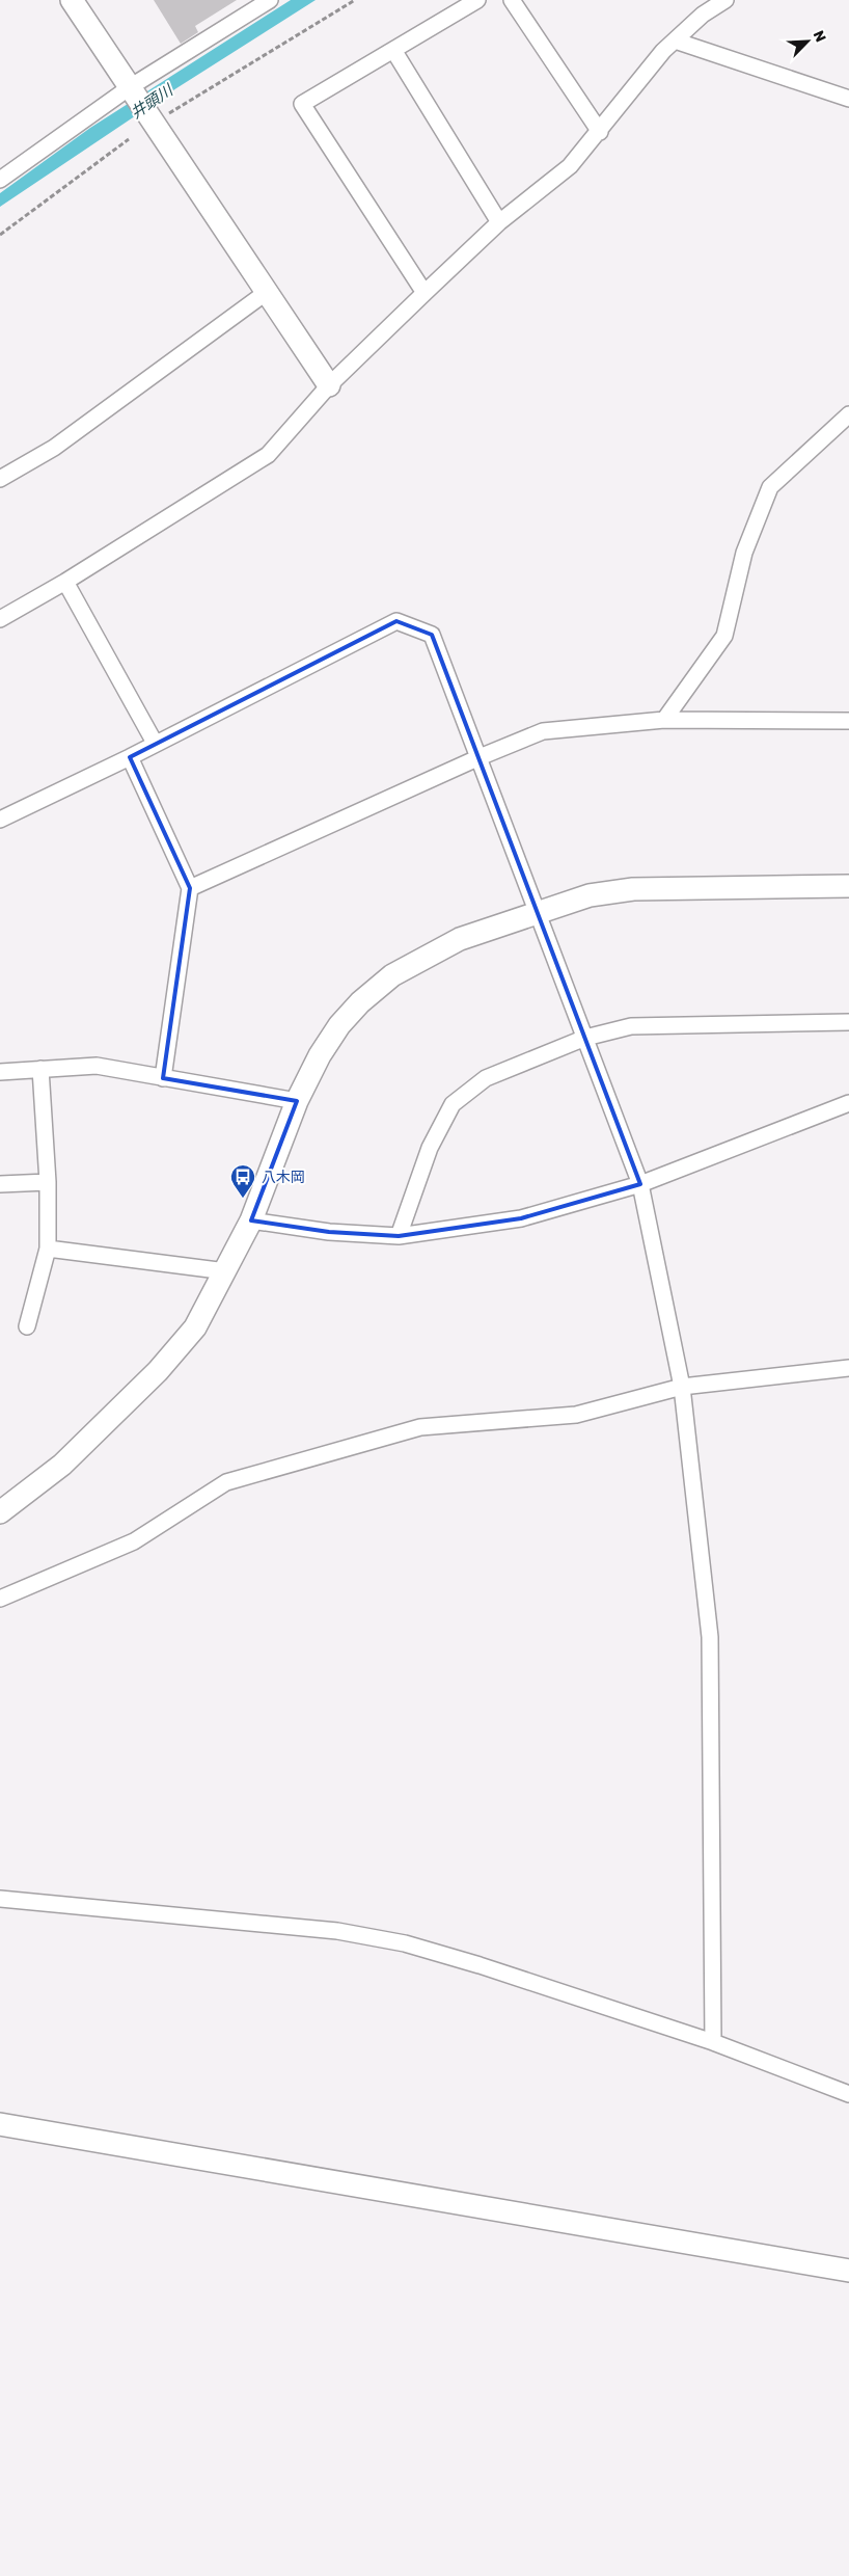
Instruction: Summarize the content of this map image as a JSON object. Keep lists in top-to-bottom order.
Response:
{
  "water": ["井頭川"],
  "places": {
    "bus stop": ["八木岡"]
  },
  "north": "top right"
}
